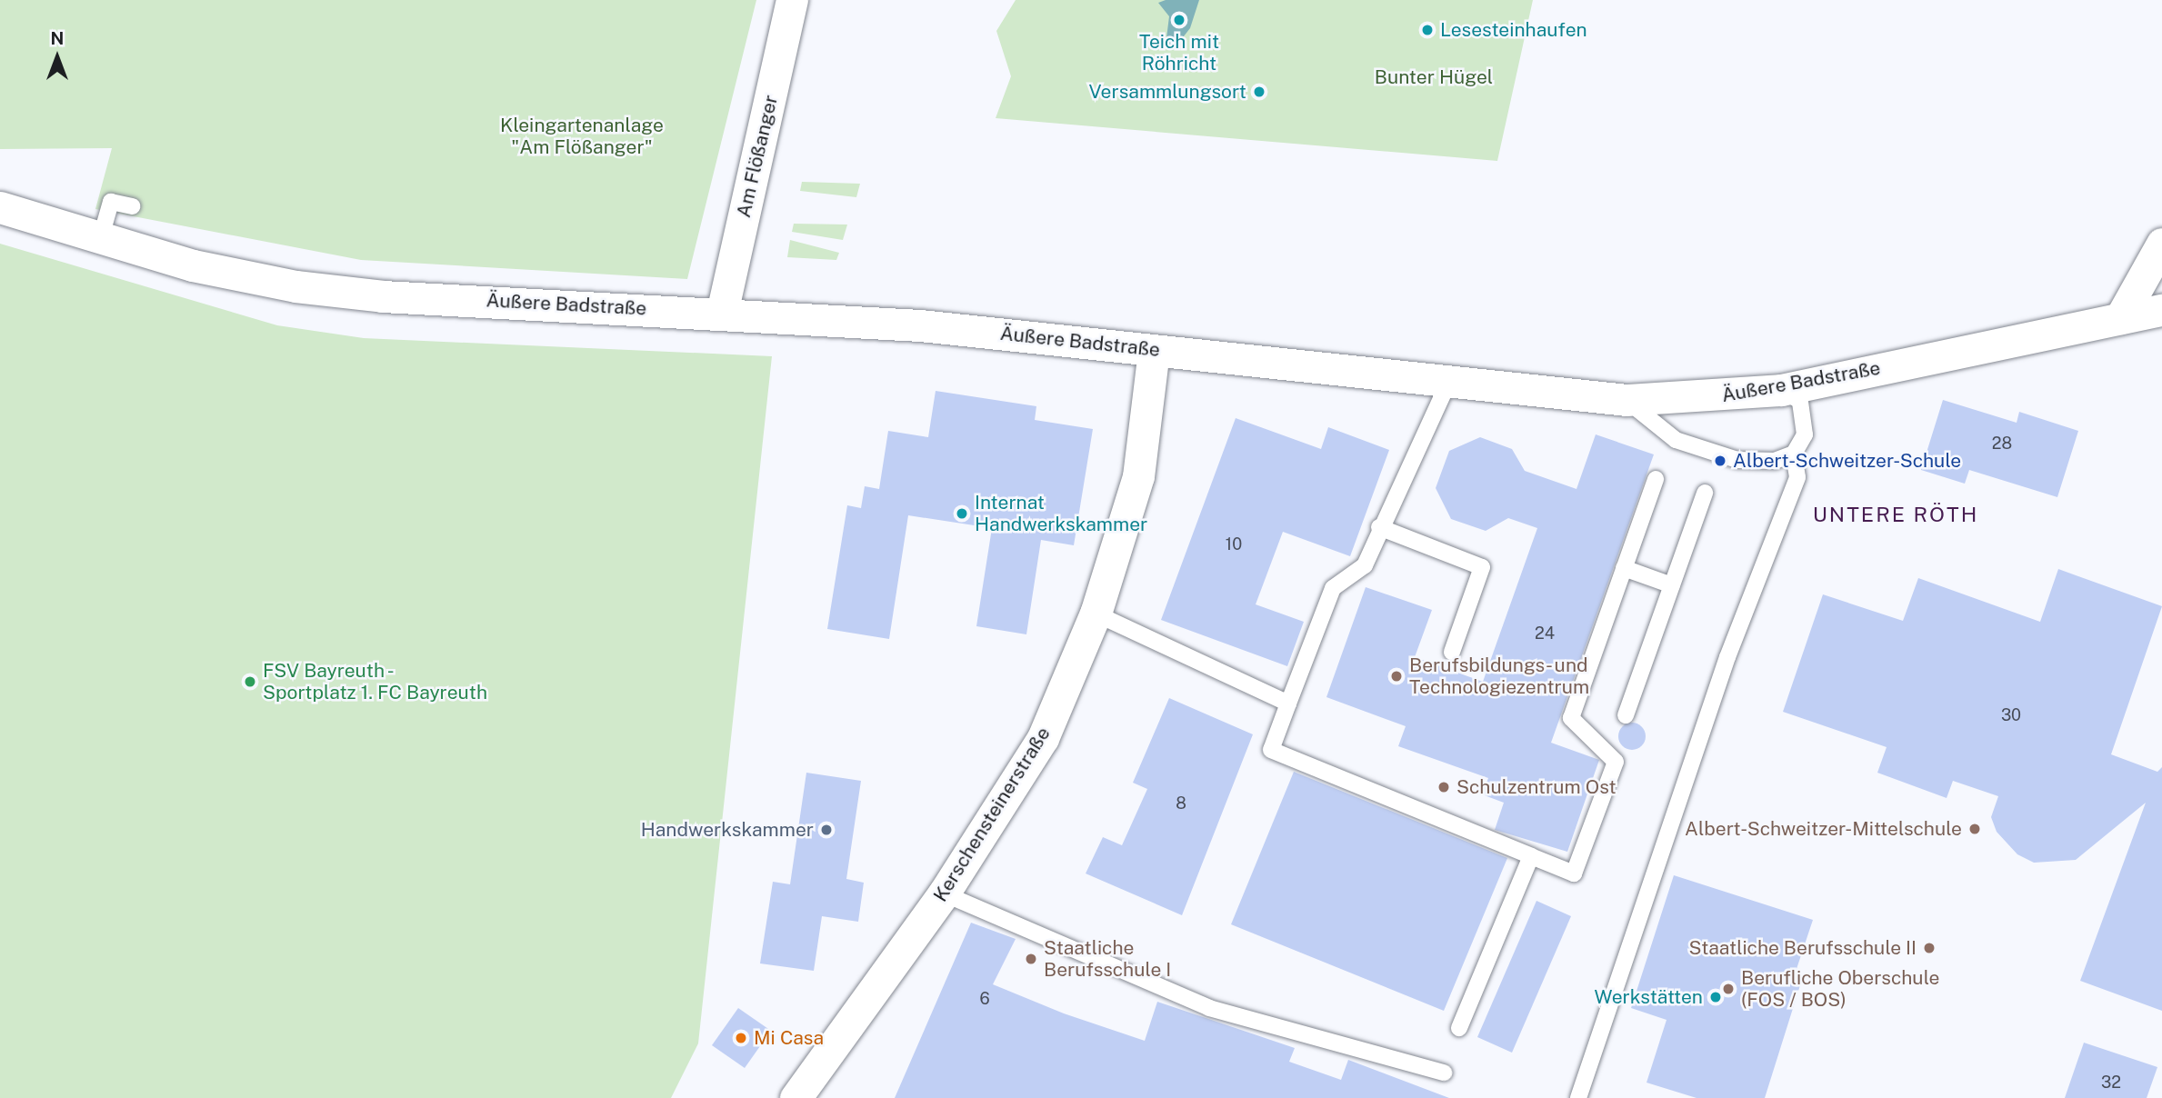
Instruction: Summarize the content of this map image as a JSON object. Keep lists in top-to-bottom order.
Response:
{
  "streets": {
    "street": ["Am Flößanger", "Äußere Badstraße", "Kerschensteinerstraße"]
  },
  "crossings": [
    ["Am Flößanger", "Äußere Badstraße"],
    ["Äußere Badstraße", "Kerschensteinerstraße"]
  ],
  "districts": ["UNTERE RÖTH"],
  "parks": ["Bunter Hügel", "Kleingartenanlage \"Am Flößanger\""],
  "places": [
    "Teich mit Röhricht",
    "Lesesteinhaufen",
    "Versammlungsort",
    "Albert-Schweitzer-Schule",
    "Internat Handwerkskammer",
    "Berufsbildungs- und Technologiezentrum",
    "FSV Bayreuth - Sportplatz 1. FC Bayreuth",
    "Schulzentrum Ost",
    "Albert-Schweitzer-Mittelschule",
    "Handwerkskammer",
    "Staatliche Berufsschule II",
    "Staatliche Berufsschule I",
    "Berufliche Oberschule (FOS / BOS)",
    "Werkstätten",
    "Mi Casa"
  ],
  "house_numbers": [
    "28",
    "10",
    "24",
    "30",
    "8",
    "6",
    "32"
  ],
  "north": "top"
}
